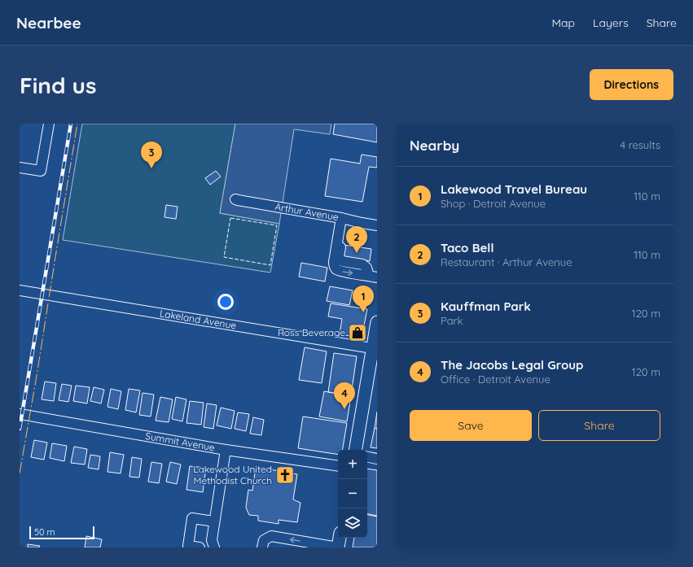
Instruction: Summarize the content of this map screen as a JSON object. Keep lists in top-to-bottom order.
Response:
{
  "streets": {
    "street": ["Arthur Avenue", "Lakeland Avenue", "Summit Avenue"]
  },
  "places": {
    "shop": ["Ross Beverage"],
    "church": ["Lakewood United Methodist Church"]
  },
  "scale_bar": "50 m",
  "page": {
    "header": "Nearbee",
    "nav": ["Map", "Layers", "Share"],
    "buttons": [
      "Directions",
      ["Save", "Share"]
    ],
    "title": "Find us",
    "heading": ["Nearby", "4 results"],
    "pins": [
      "3",
      "2",
      "1",
      "4"
    ],
    "list": [
      {
        "mark": "1",
        "name": "Lakewood Travel Bureau",
        "note": "Shop · Detroit Avenue",
        "value": "110 m"
      },
      {
        "mark": "2",
        "name": "Taco Bell",
        "note": "Restaurant · Arthur Avenue",
        "value": "110 m"
      },
      {
        "mark": "3",
        "name": "Kauffman Park",
        "note": "Park",
        "value": "120 m"
      },
      {
        "mark": "4",
        "name": "The Jacobs Legal Group",
        "note": "Office · Detroit Avenue",
        "value": "120 m"
      }
    ],
    "map_buttons": ["+", "−"],
    "scale": "50 m"
  }
}
